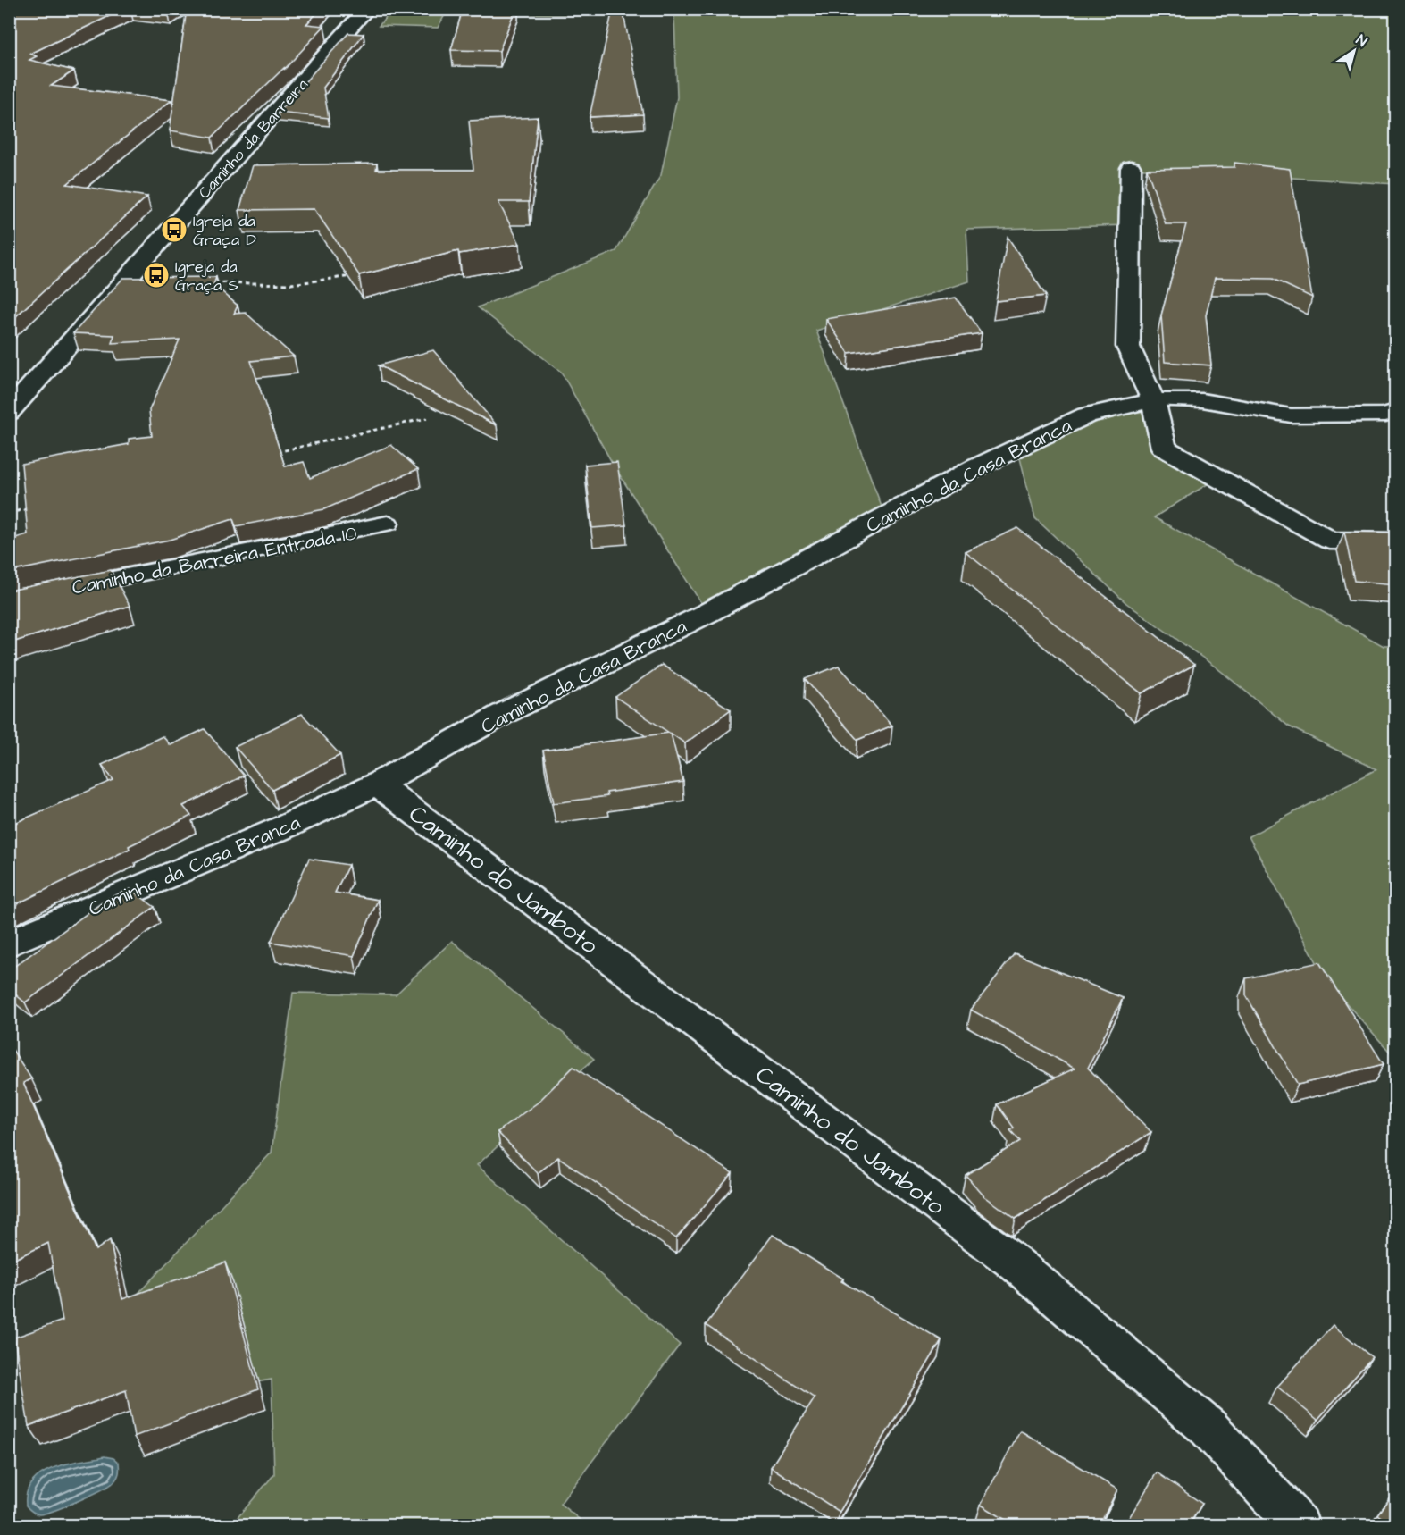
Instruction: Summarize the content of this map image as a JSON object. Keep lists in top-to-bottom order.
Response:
{
  "streets": {
    "street": ["Caminho da Barreira", "Caminho da Casa Branca", "Caminho do Jamboto"],
    "lane": ["Caminho da Barreira Entrada 10"]
  },
  "crossings": [
    ["Caminho da Casa Branca", "Caminho do Jamboto"]
  ],
  "places": {
    "bus stop": ["Igreja da Graça D", "Igreja da Graça S"]
  },
  "north": "top right"
}
